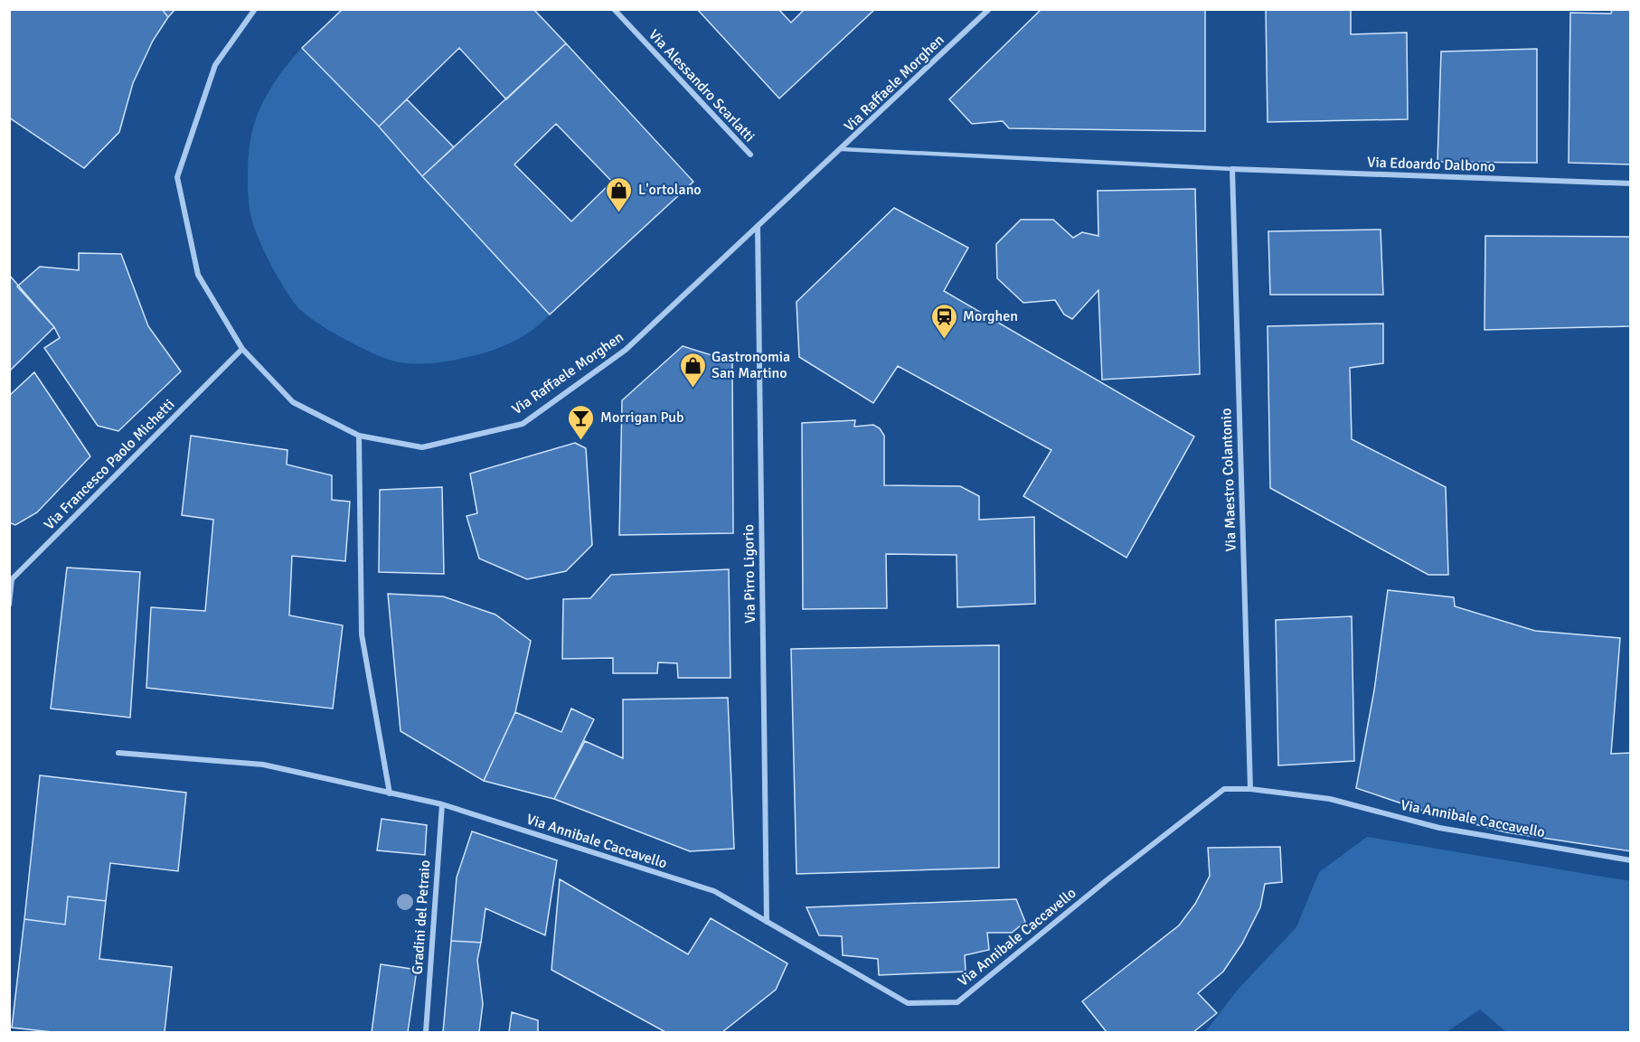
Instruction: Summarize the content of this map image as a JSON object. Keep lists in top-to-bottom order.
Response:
{
  "streets": {
    "street": [
      "Via Raffaele Morghen",
      "Via Alessandro Scarlatti",
      "Via Edoardo Dalbono",
      "Via Francesco Paolo Michetti",
      "Via Maestro Colantonio",
      "Via Pirro Ligorio",
      "Via Annibale Caccavello",
      "Gradini del Petraio"
    ]
  },
  "crossings": [
    ["Via Raffaele Morghen", "Via Francesco Paolo Michetti"],
    ["Via Raffaele Morghen", "Via Pirro Ligorio"],
    ["Via Edoardo Dalbono", "Via Maestro Colantonio"],
    ["Via Maestro Colantonio", "Via Annibale Caccavello"],
    ["Via Pirro Ligorio", "Via Annibale Caccavello"],
    ["Via Annibale Caccavello", "Gradini del Petraio"]
  ],
  "places": {
    "shop": ["L'ortolano", "Gastronomia San Martino"],
    "station": ["Morghen"],
    "bar": ["Morrigan Pub"]
  }
}
